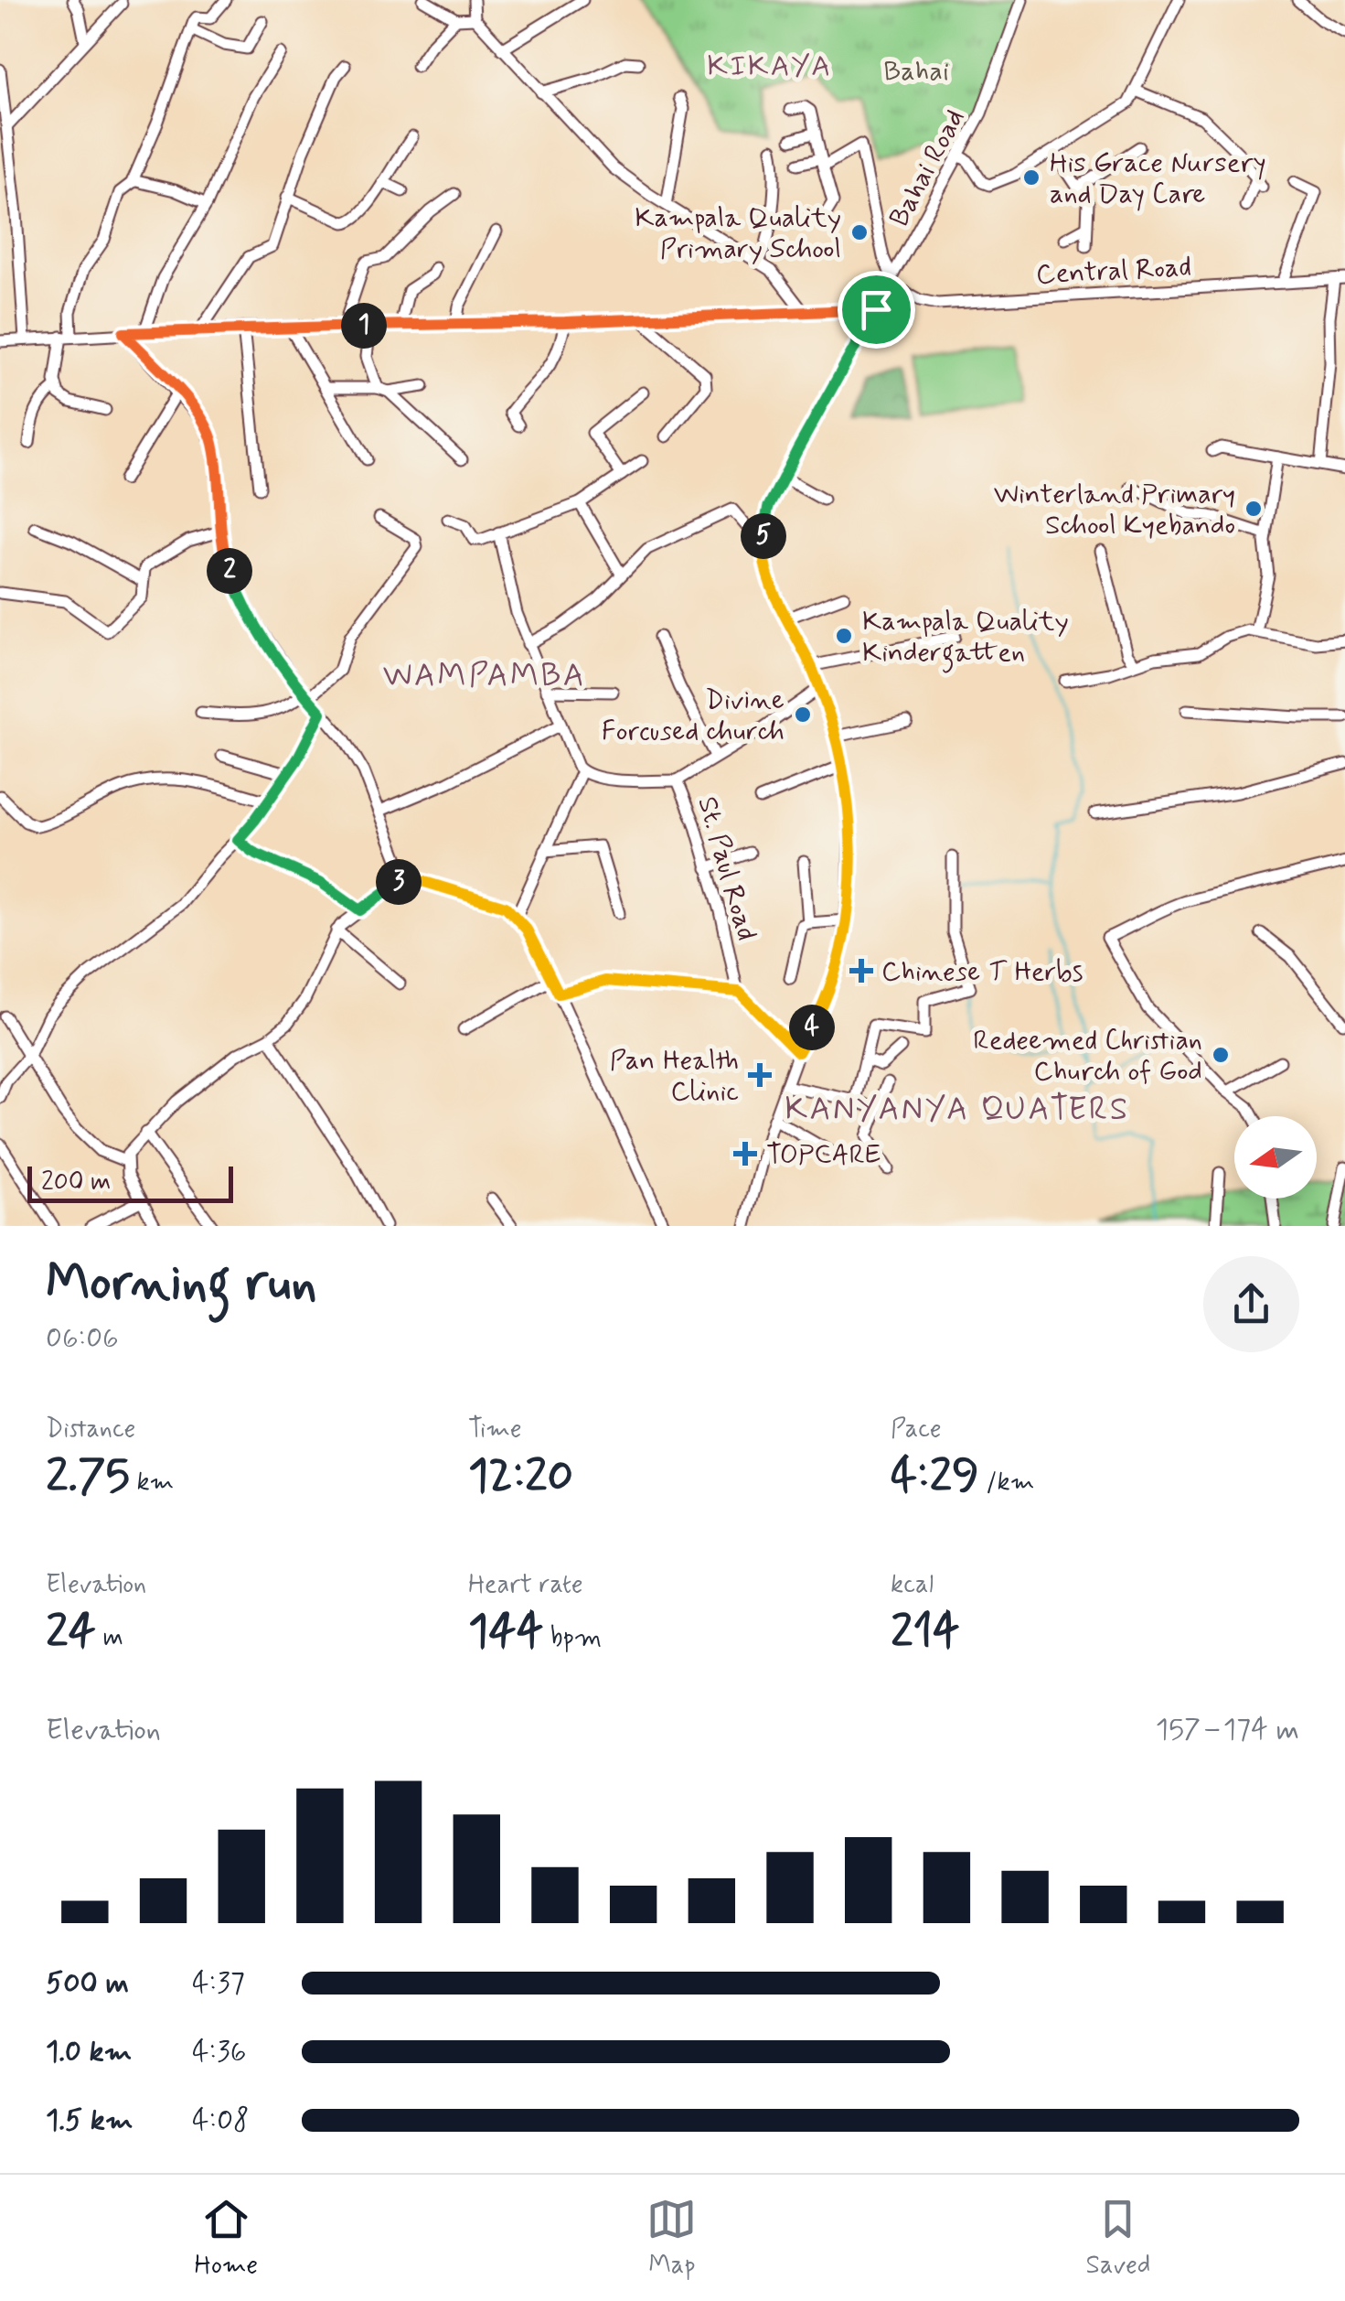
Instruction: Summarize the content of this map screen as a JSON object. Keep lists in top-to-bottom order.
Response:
{
  "streets": {
    "street": ["Bahai Road", "Central Road", "St. Paul Road"]
  },
  "crossings": [
    ["Bahai Road", "Central Road"]
  ],
  "districts": ["KIKAYA", "WAMPAMBA", "KANYANYA QUATERS"],
  "parks": ["Bahai"],
  "places": {
    "other": [
      "His Grace Nursery and Day Care",
      "Kampala Quality Primary School",
      "Winterland Primary School Kyebando",
      "Kampala Quality Kindergatten",
      "Divine Forcused church",
      "Redeemed Christian Church of God"
    ],
    "health": ["Chinese T Herbs", "Pan Health Clinic", "TOPCARE"]
  },
  "scale_bar": "200 m",
  "north": "left",
  "page": {
    "pins": [
      "1",
      "5",
      "2",
      "3",
      "4"
    ],
    "scale": "200 m",
    "heading": ["Morning run", "06:06"],
    "stats": [
      ["Distance", "2.75 km"],
      ["Time", "12:20"],
      ["Pace", "4:29 /km"],
      ["Elevation", "24 m"],
      ["Heart rate", "144 bpm"],
      ["kcal", "214"]
    ],
    "chart": ["Elevation", "157–174 m"],
    "list": [
      {
        "name": "500 m",
        "note": "4:37"
      },
      {
        "name": "1.0 km",
        "note": "4:36"
      },
      {
        "name": "1.5 km",
        "note": "4:08"
      }
    ],
    "tabs": ["Home", "Map", "Saved"]
  }
}
